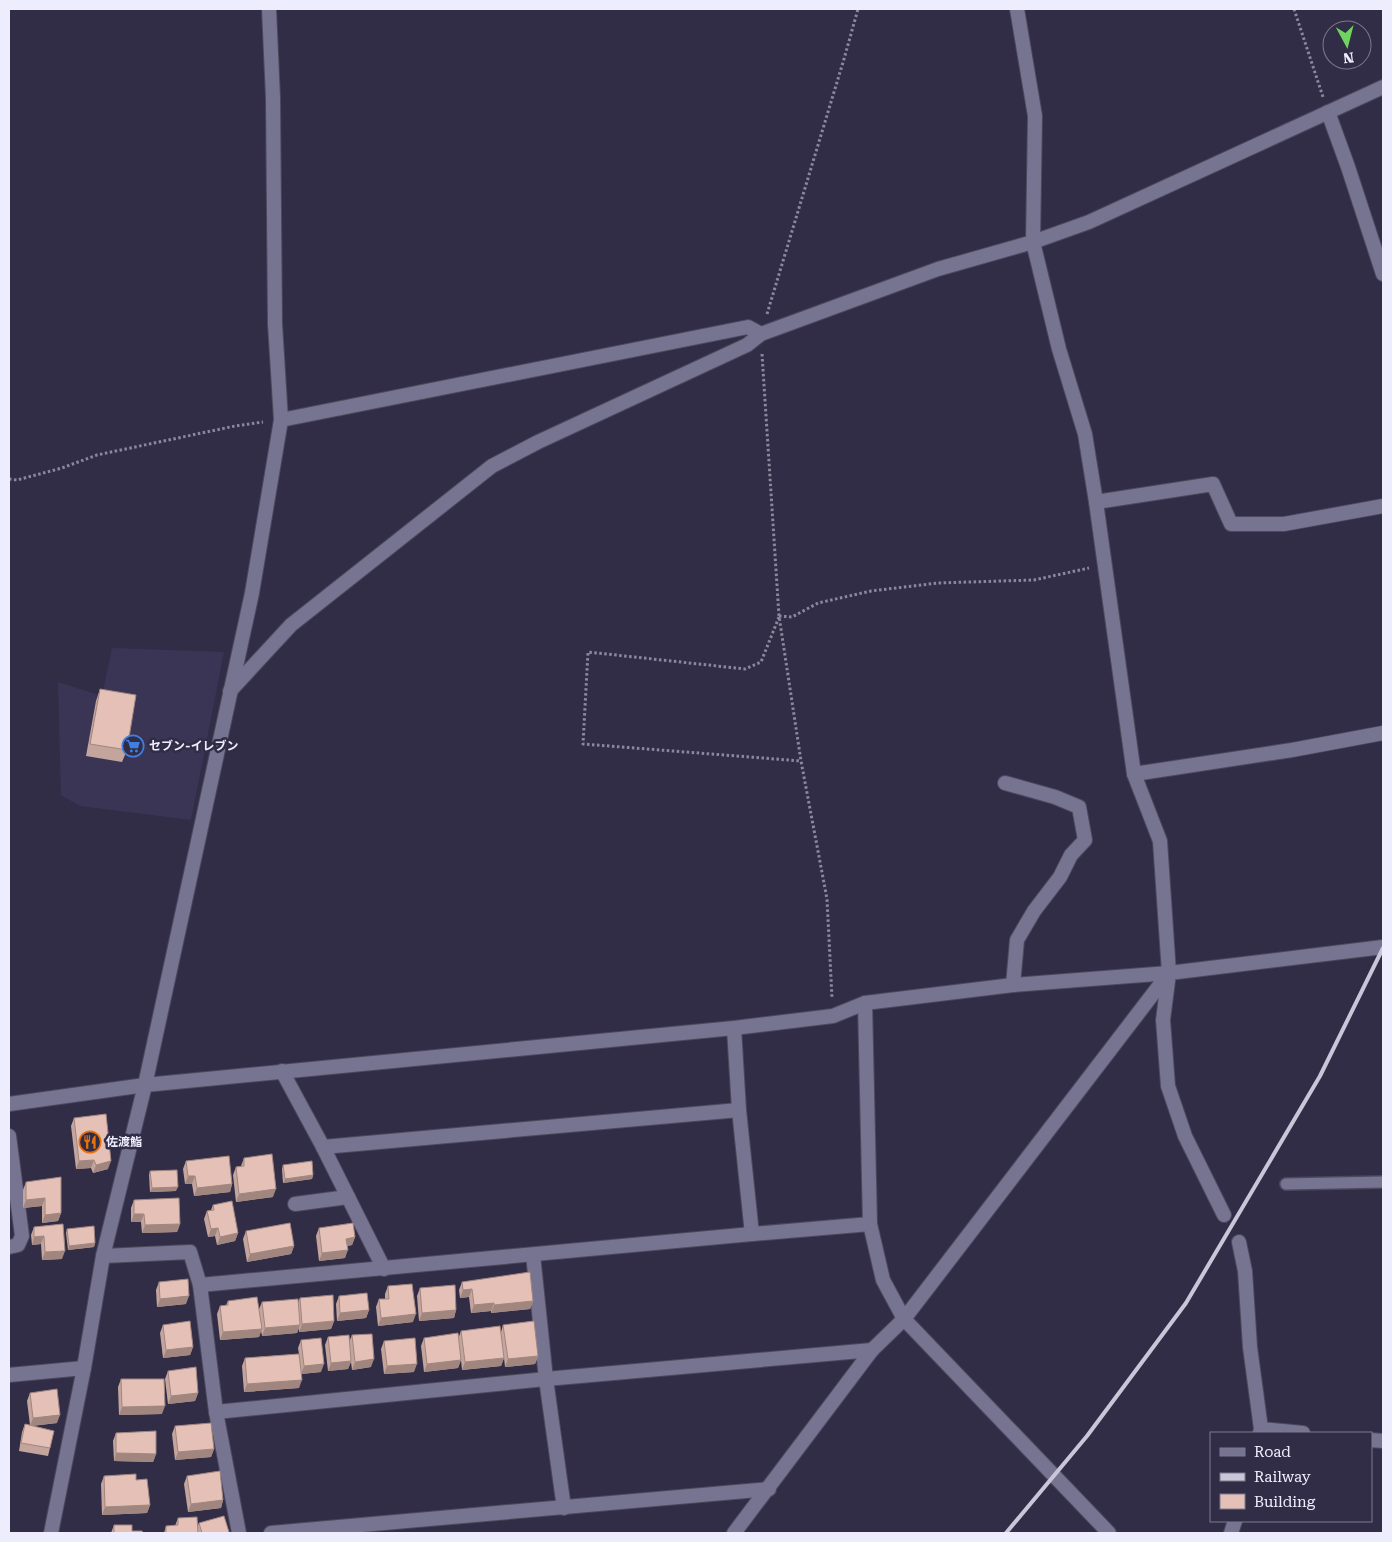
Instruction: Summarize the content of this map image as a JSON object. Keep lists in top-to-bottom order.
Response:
{
  "places": {
    "supermarket": ["セブン-イレブン"],
    "restaurant": ["佐渡鮨"]
  },
  "legend": ["Road", "Railway", "Building"],
  "north": "bottom"
}
